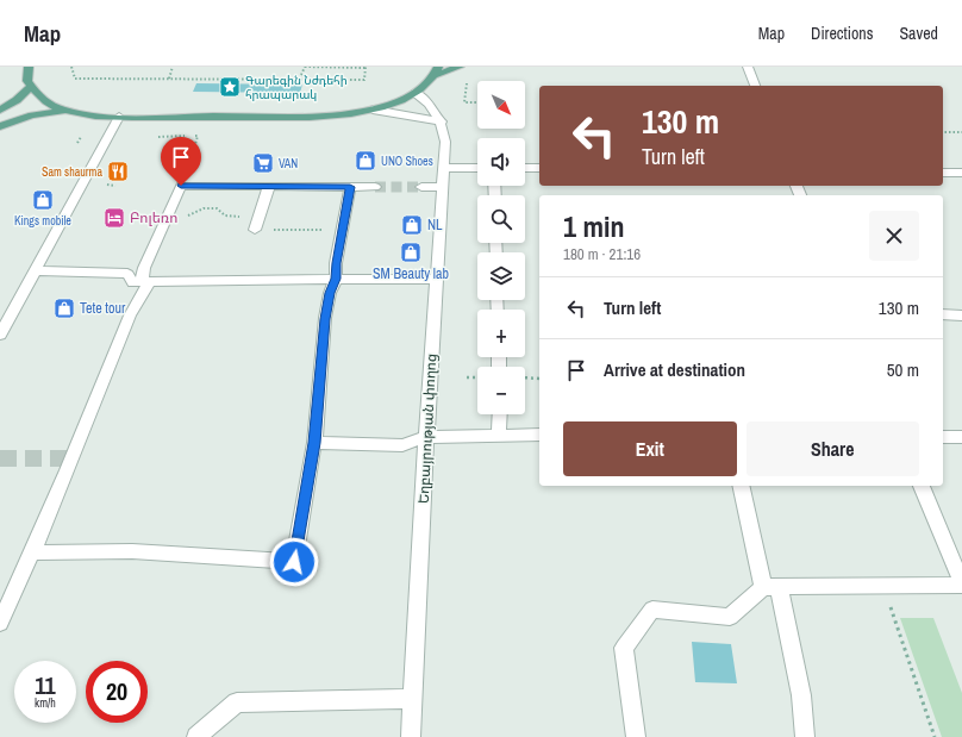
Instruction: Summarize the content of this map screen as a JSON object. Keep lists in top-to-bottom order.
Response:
{
  "streets": {
    "street": ["Եղբայրության փողոց"]
  },
  "places": {
    "place": ["Գարեգին Նժդեհի հրապարակ"],
    "shop": [
      "UNO Shoes",
      "Kings mobile",
      "NL",
      "SM Beauty lab",
      "Tete tour"
    ],
    "supermarket": ["VAN"],
    "restaurant": ["Sam shaurma"],
    "hotel": ["Բոլեռո"]
  },
  "north": "bottom right",
  "page": {
    "header": "Map",
    "nav": ["Map", "Directions", "Saved"],
    "map_buttons": ["+", "−"],
    "turn": ["130 m", "Turn left"],
    "heading": ["1 min", "180 m · 21:16"],
    "list": [
      {
        "name": "Turn left",
        "value": "130 m"
      },
      {
        "name": "Arrive at destination",
        "value": "50 m"
      }
    ],
    "buttons": ["Exit", "Share"],
    "speed": "11 km/h",
    "limit": "20"
  }
}
